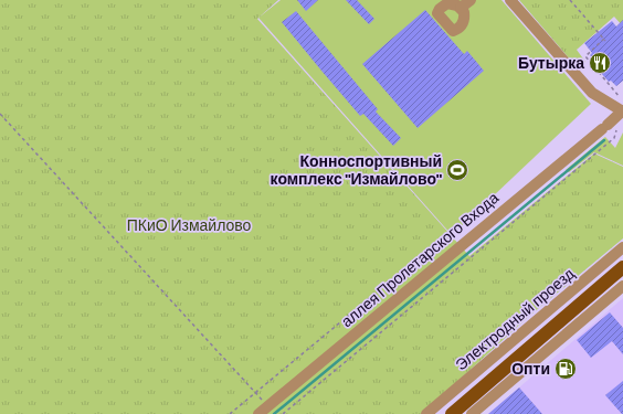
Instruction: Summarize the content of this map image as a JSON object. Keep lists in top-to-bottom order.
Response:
{
  "streets": {
    "street": ["аллея Пролетарского Входа", "Электродный проезд"]
  },
  "parks": ["ПКиО Измайлово"],
  "places": {
    "restaurant": ["Бутырка"],
    "sports": ["Конноспортивный комплекс \"Измайлово\""],
    "fuel station": ["Опти"]
  }
}
